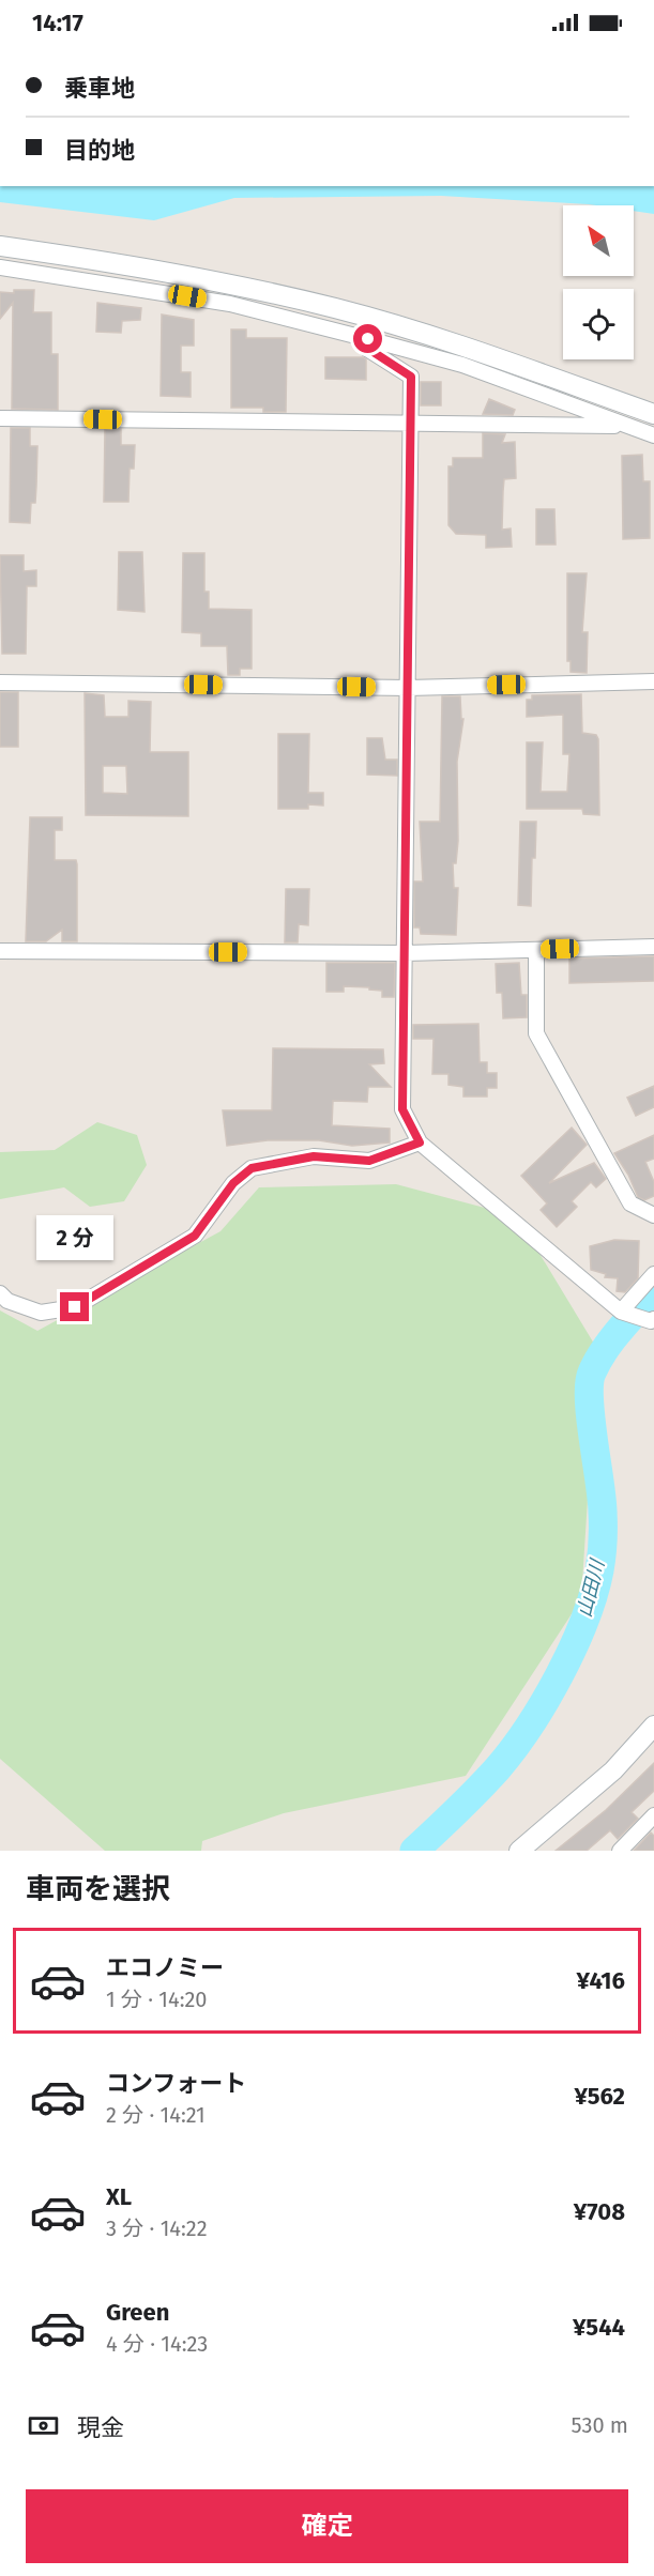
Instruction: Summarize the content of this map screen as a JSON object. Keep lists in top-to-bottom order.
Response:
{
  "water": ["山田川"],
  "north": "top left",
  "page": {
    "status": "14:17",
    "banner": ["乗車地", "目的地"],
    "bubble": "2 分",
    "heading": "車両を選択",
    "list": [
      {
        "name": "エコノミー",
        "note": "1 分 · 14:20",
        "value": "¥416"
      },
      {
        "name": "コンフォート",
        "note": "2 分 · 14:21",
        "value": "¥562"
      },
      {
        "name": "XL",
        "note": "3 分 · 14:22",
        "value": "¥708"
      },
      {
        "name": "Green",
        "note": "4 分 · 14:23",
        "value": "¥544"
      }
    ],
    "pay": ["現金", "530 m"],
    "buttons": "確定"
  }
}
